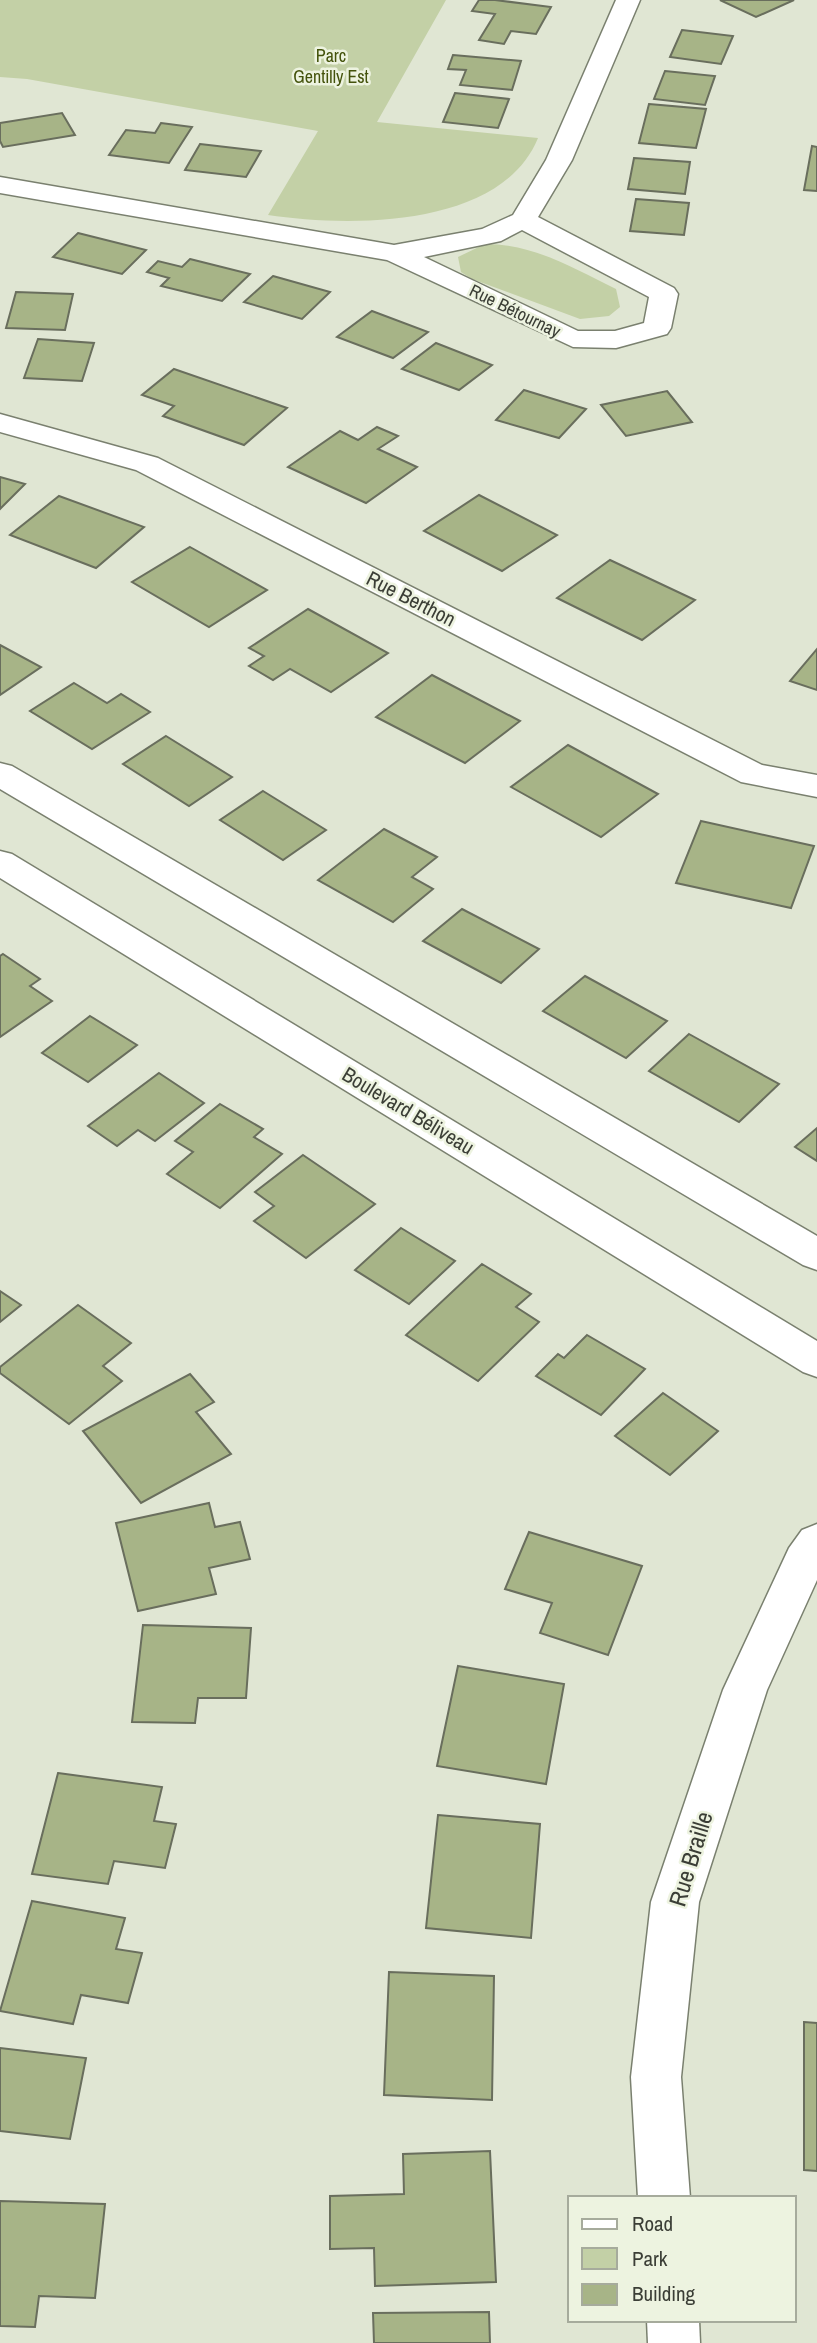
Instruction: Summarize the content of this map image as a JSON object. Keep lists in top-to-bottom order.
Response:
{
  "streets": {
    "street": [
      "Rue Bétournay",
      "Rue Berthon",
      "Boulevard Béliveau",
      "Rue Braille"
    ]
  },
  "parks": ["Parc Gentilly Est"],
  "legend": ["Road", "Park", "Building"]
}
